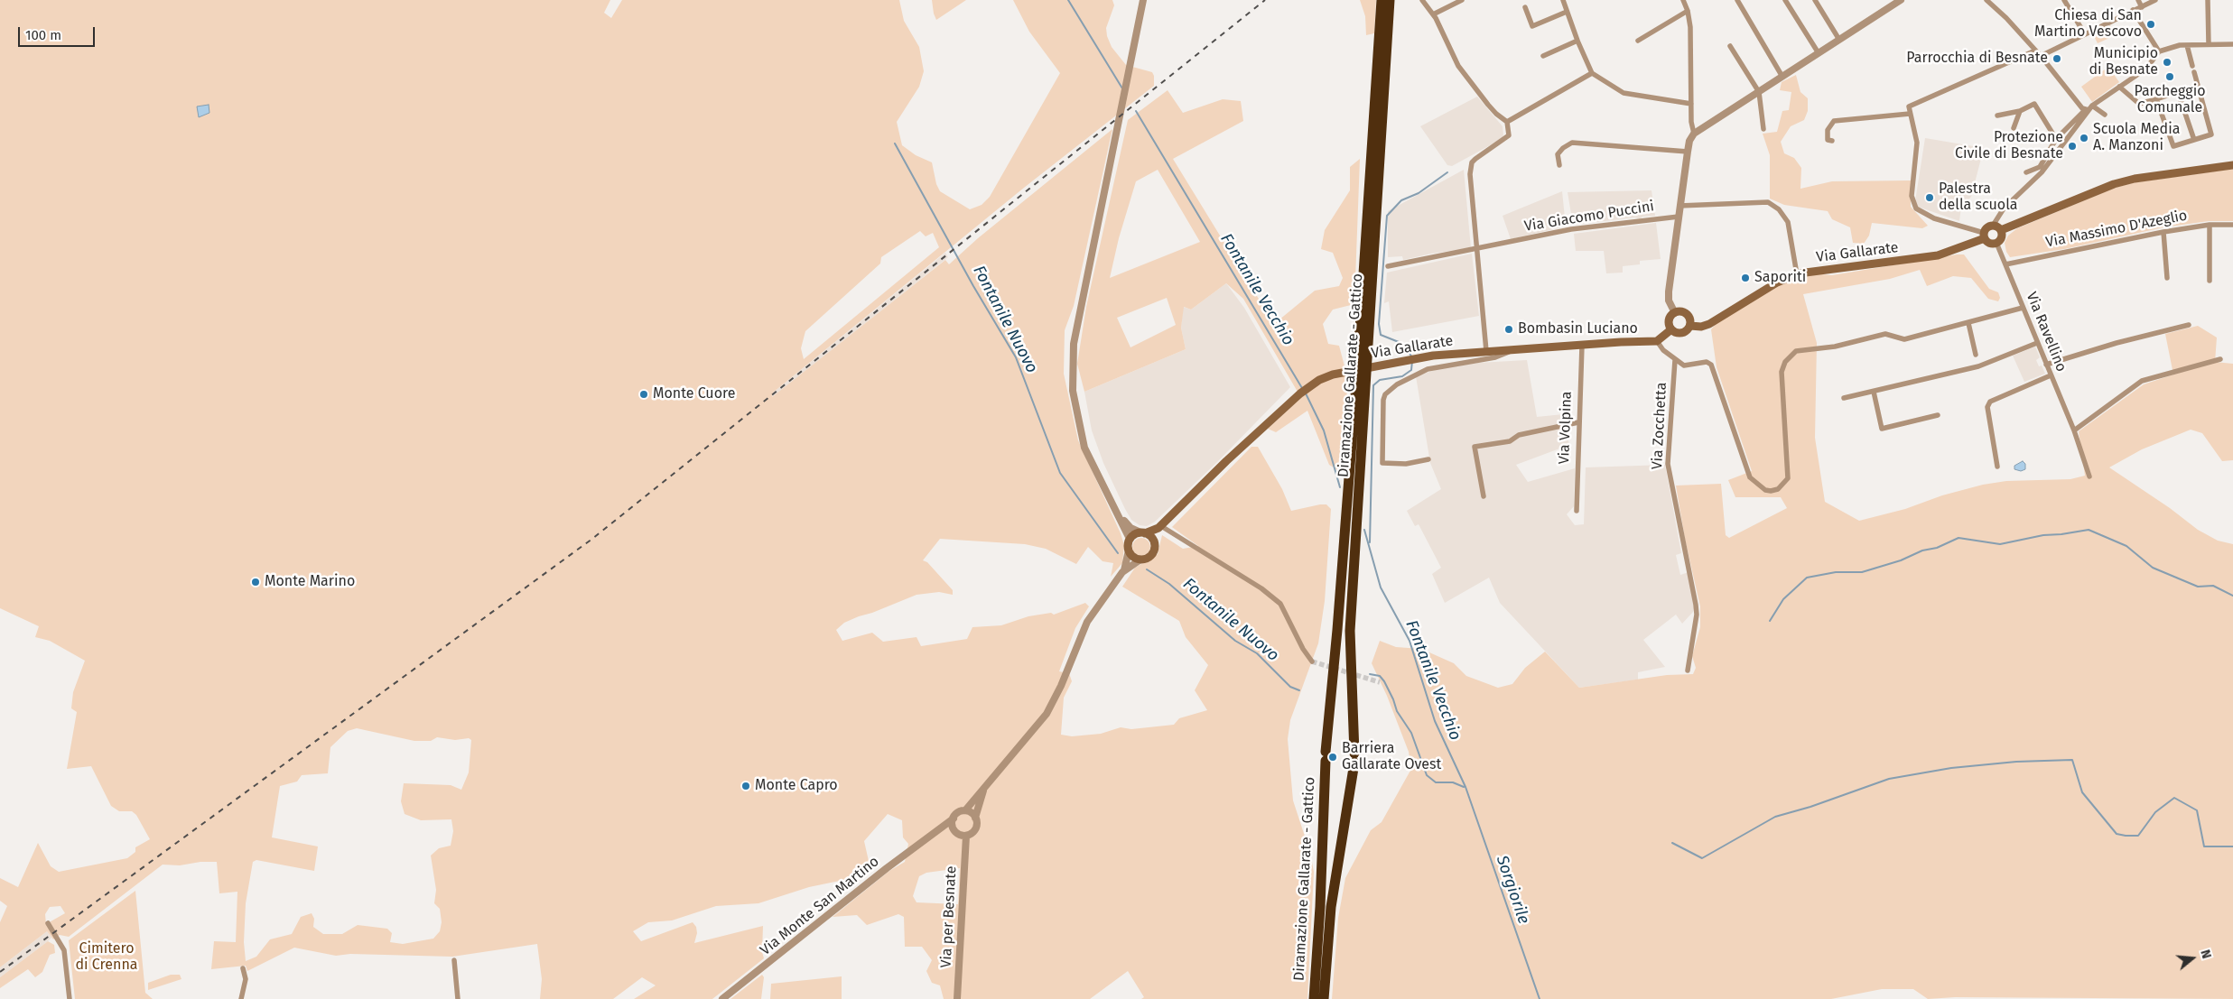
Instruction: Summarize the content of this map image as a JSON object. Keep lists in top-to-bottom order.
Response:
{
  "streets": {
    "highway": ["Diramazione Gallarate - Gattico"],
    "main road": ["Via Gallarate"],
    "street": [
      "Via Giacomo Puccini",
      "Via Massimo D'Azeglio",
      "Via Ravellino",
      "Via Zocchetta",
      "Via Volpina",
      "Via Monte San Martino",
      "Via per Besnate"
    ]
  },
  "crossings": [
    ["Via Massimo D'Azeglio", "Via Ravellino"],
    ["Via Gallarate", "Via Ravellino"],
    ["Via Gallarate", "Via Volpina"],
    ["Via Gallarate", "Via Monte San Martino"],
    ["Via Monte San Martino", "Via per Besnate"]
  ],
  "water": ["Fontanile Vecchio", "Fontanile Nuovo", "Sorgiorile"],
  "parks": ["Cimitero di Crenna"],
  "places": [
    "Chiesa di San Martino Vescovo",
    "Parrocchia di Besnate",
    "Municipio di Besnate",
    "Parcheggio Comunale",
    "Scuola Media A. Manzoni",
    "Protezione Civile di Besnate",
    "Palestra della scuola",
    "Saporiti",
    "Bombasin Luciano",
    "Monte Cuore",
    "Monte Marino",
    "Barriera Gallarate Ovest",
    "Monte Capro"
  ],
  "scale_bar": "100 m",
  "north": "right"
}
